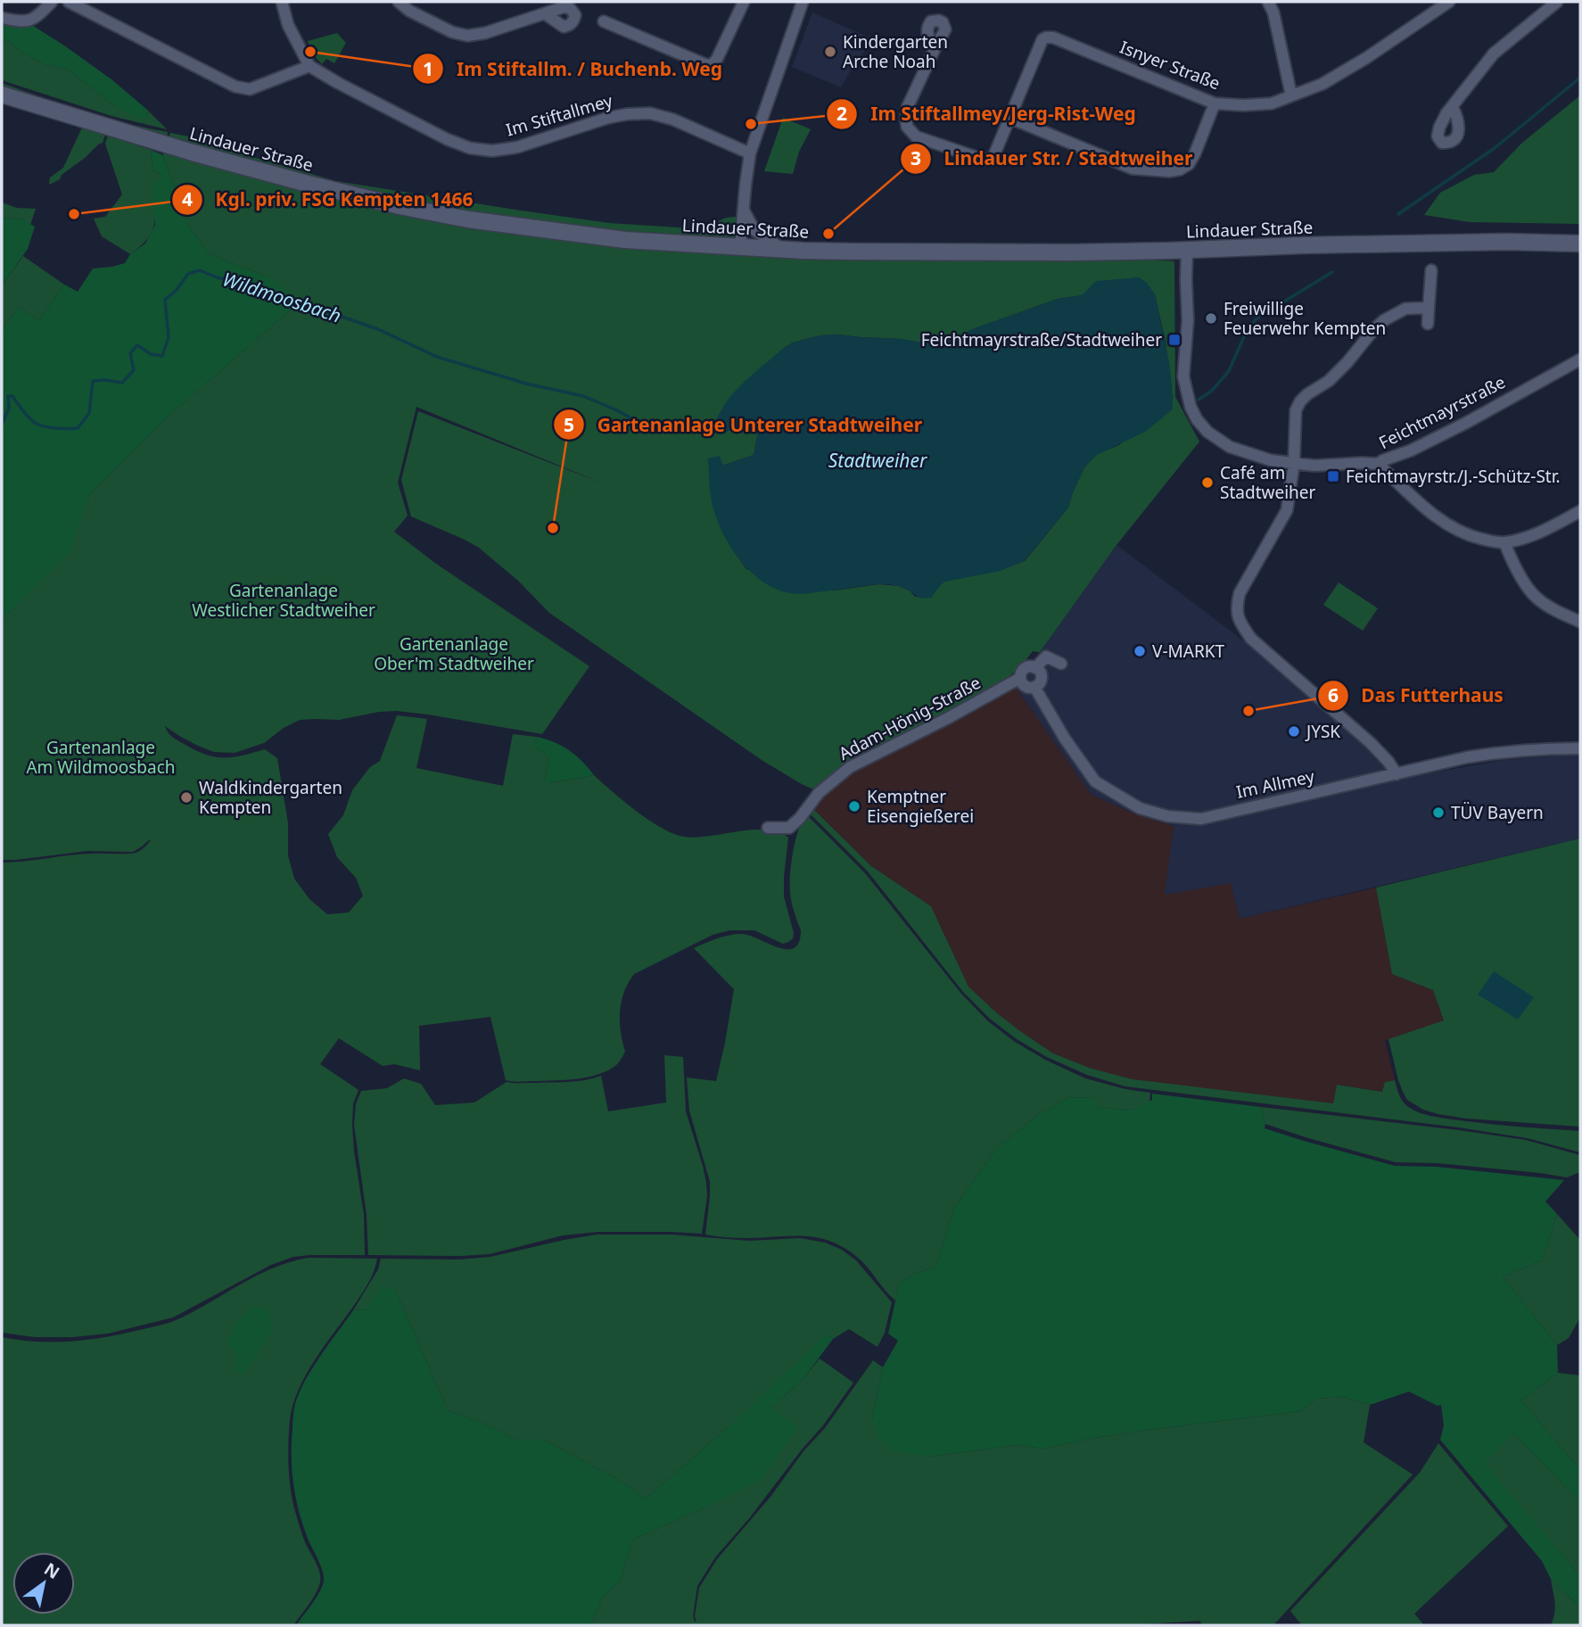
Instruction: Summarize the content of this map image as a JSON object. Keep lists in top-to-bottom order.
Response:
{
  "streets": {
    "main road": ["Lindauer Straße"],
    "street": [
      "Isnyer Straße",
      "Im Stiftallmey",
      "Feichtmayrstraße",
      "Adam-Hönig-Straße",
      "Im Allmey"
    ]
  },
  "crossings": [
    ["Lindauer Straße", "Feichtmayrstraße"],
    ["Adam-Hönig-Straße", "Im Allmey"]
  ],
  "water": ["Wildmoosbach", "Stadtweiher"],
  "parks": ["Gartenanlage Westlicher Stadtweiher", "Gartenanlage Ober'm Stadtweiher", "Gartenanlage Am Wildmoosbach"],
  "places": {
    "other": [
      "Im Stiftallm. / Buchenb. Weg",
      "Kindergarten Arche Noah",
      "Im Stiftallmey/Jerg-Rist-Weg",
      "Kgl. priv. FSG Kempten 1466",
      "Lindauer Str. / Stadtweiher",
      "Freiwillige Feuerwehr Kempten",
      "Café am Stadtweiher",
      "Gartenanlage Unterer Stadtweiher",
      "V-MARKT",
      "Das Futterhaus",
      "JYSK",
      "Waldkindergarten Kempten",
      "Kemptner Eisengießerei",
      "TÜV Bayern"
    ],
    "transit": ["Feichtmayrstraße/Stadtweiher", "Feichtmayrstr./J.-Schütz-Str."]
  },
  "north": "top right"
}
